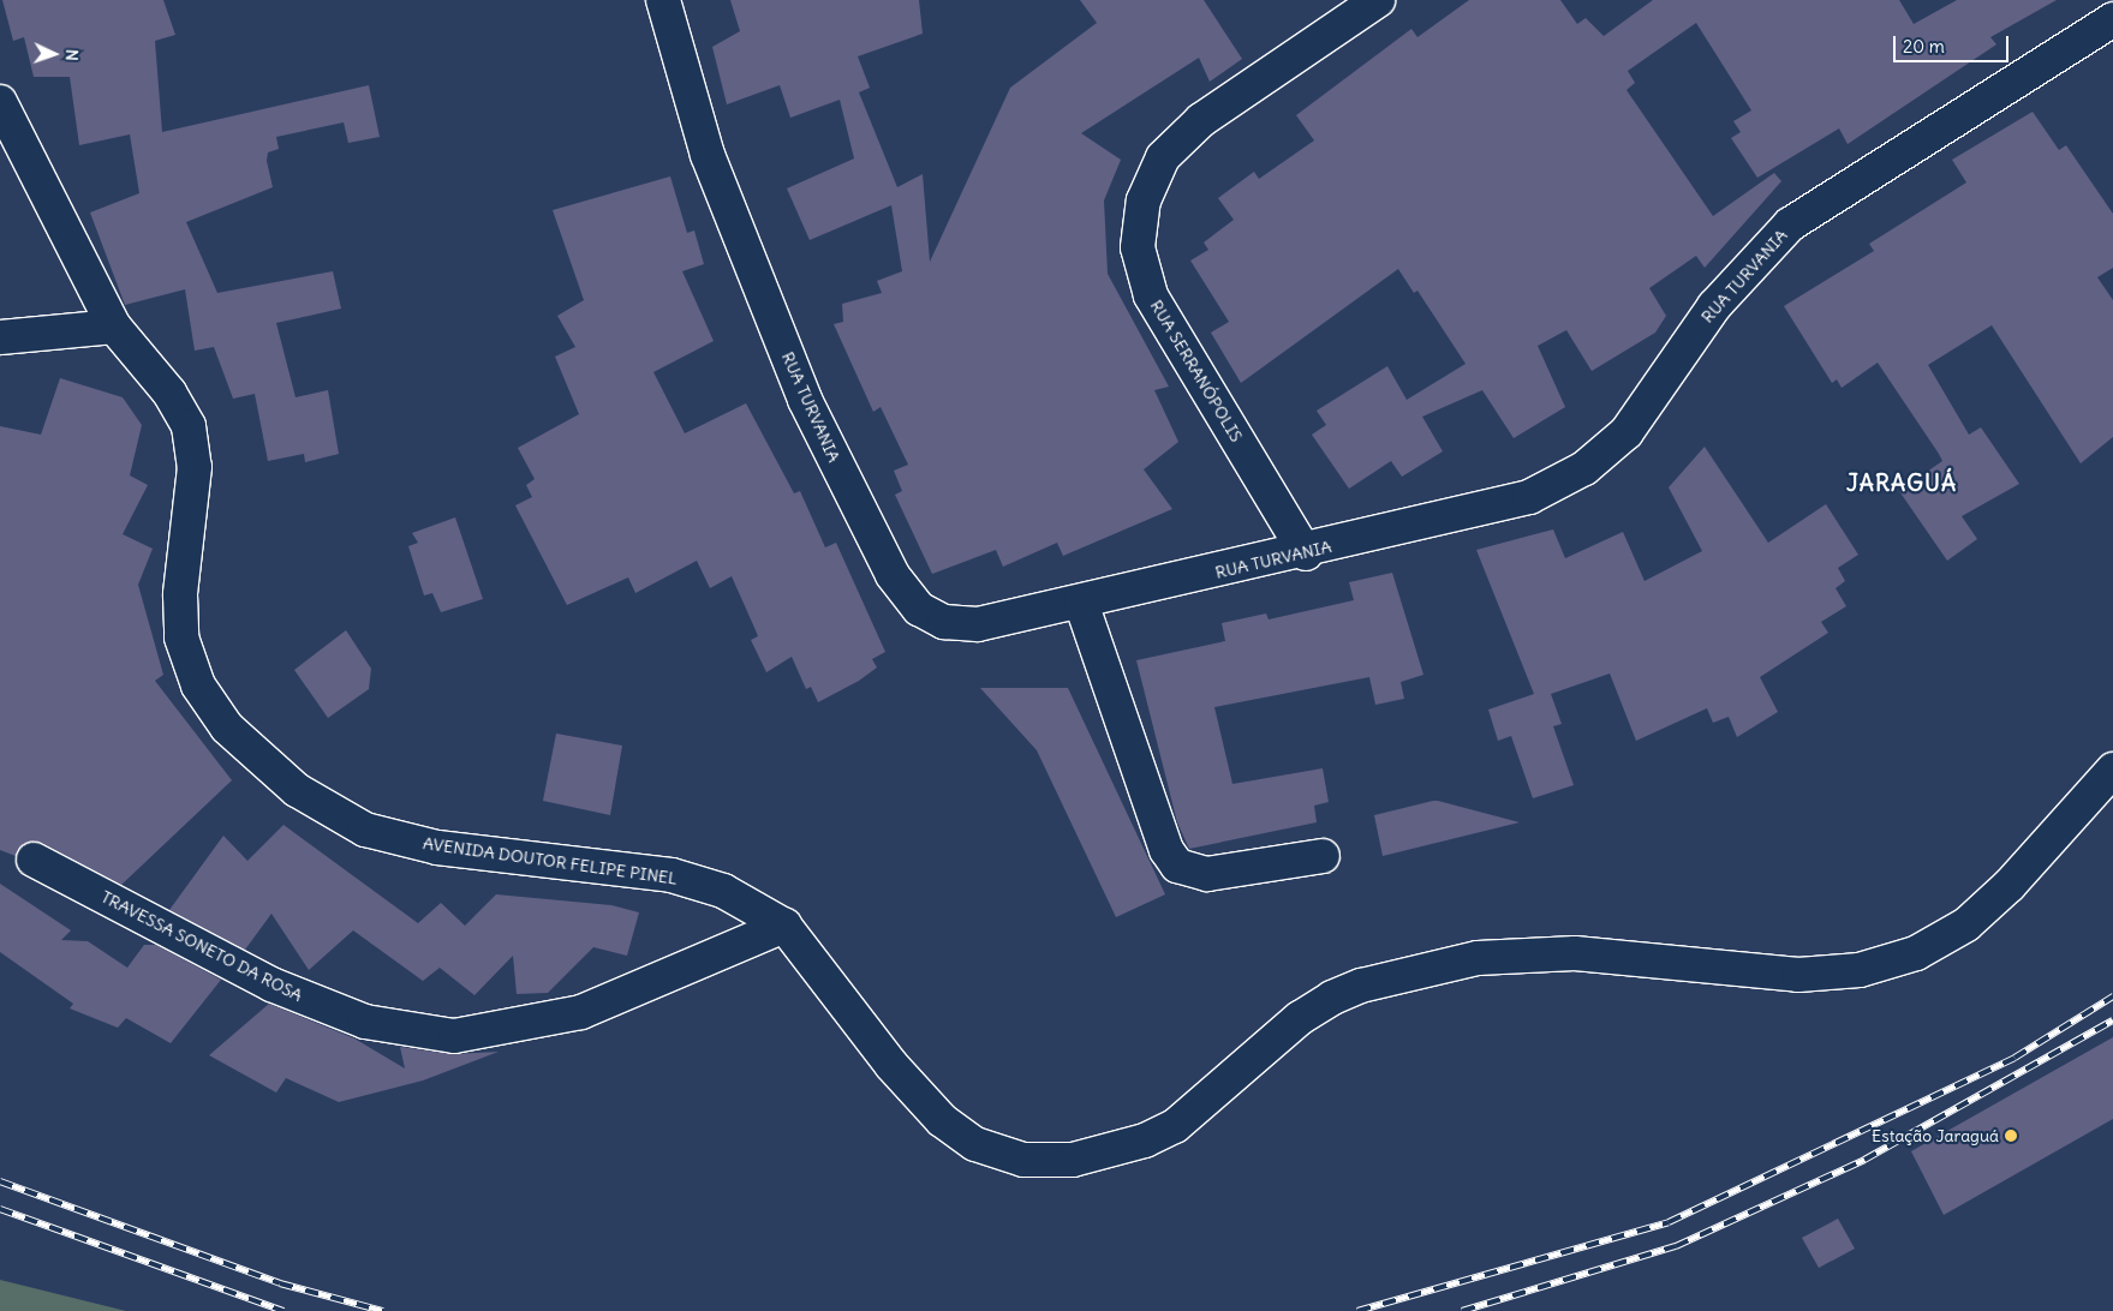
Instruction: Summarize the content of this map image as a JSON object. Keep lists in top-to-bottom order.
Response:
{
  "streets": {
    "street": [
      "RUA TURVANIA",
      "RUA SERRANÓPOLIS",
      "AVENIDA DOUTOR FELIPE PINEL",
      "TRAVESSA SONETO DA ROSA"
    ]
  },
  "crossings": [
    ["RUA TURVANIA", "RUA SERRANÓPOLIS"],
    ["AVENIDA DOUTOR FELIPE PINEL", "TRAVESSA SONETO DA ROSA"]
  ],
  "districts": ["JARAGUÁ"],
  "places": ["Estação Jaraguá"],
  "scale_bar": "20 m",
  "north": "right"
}
